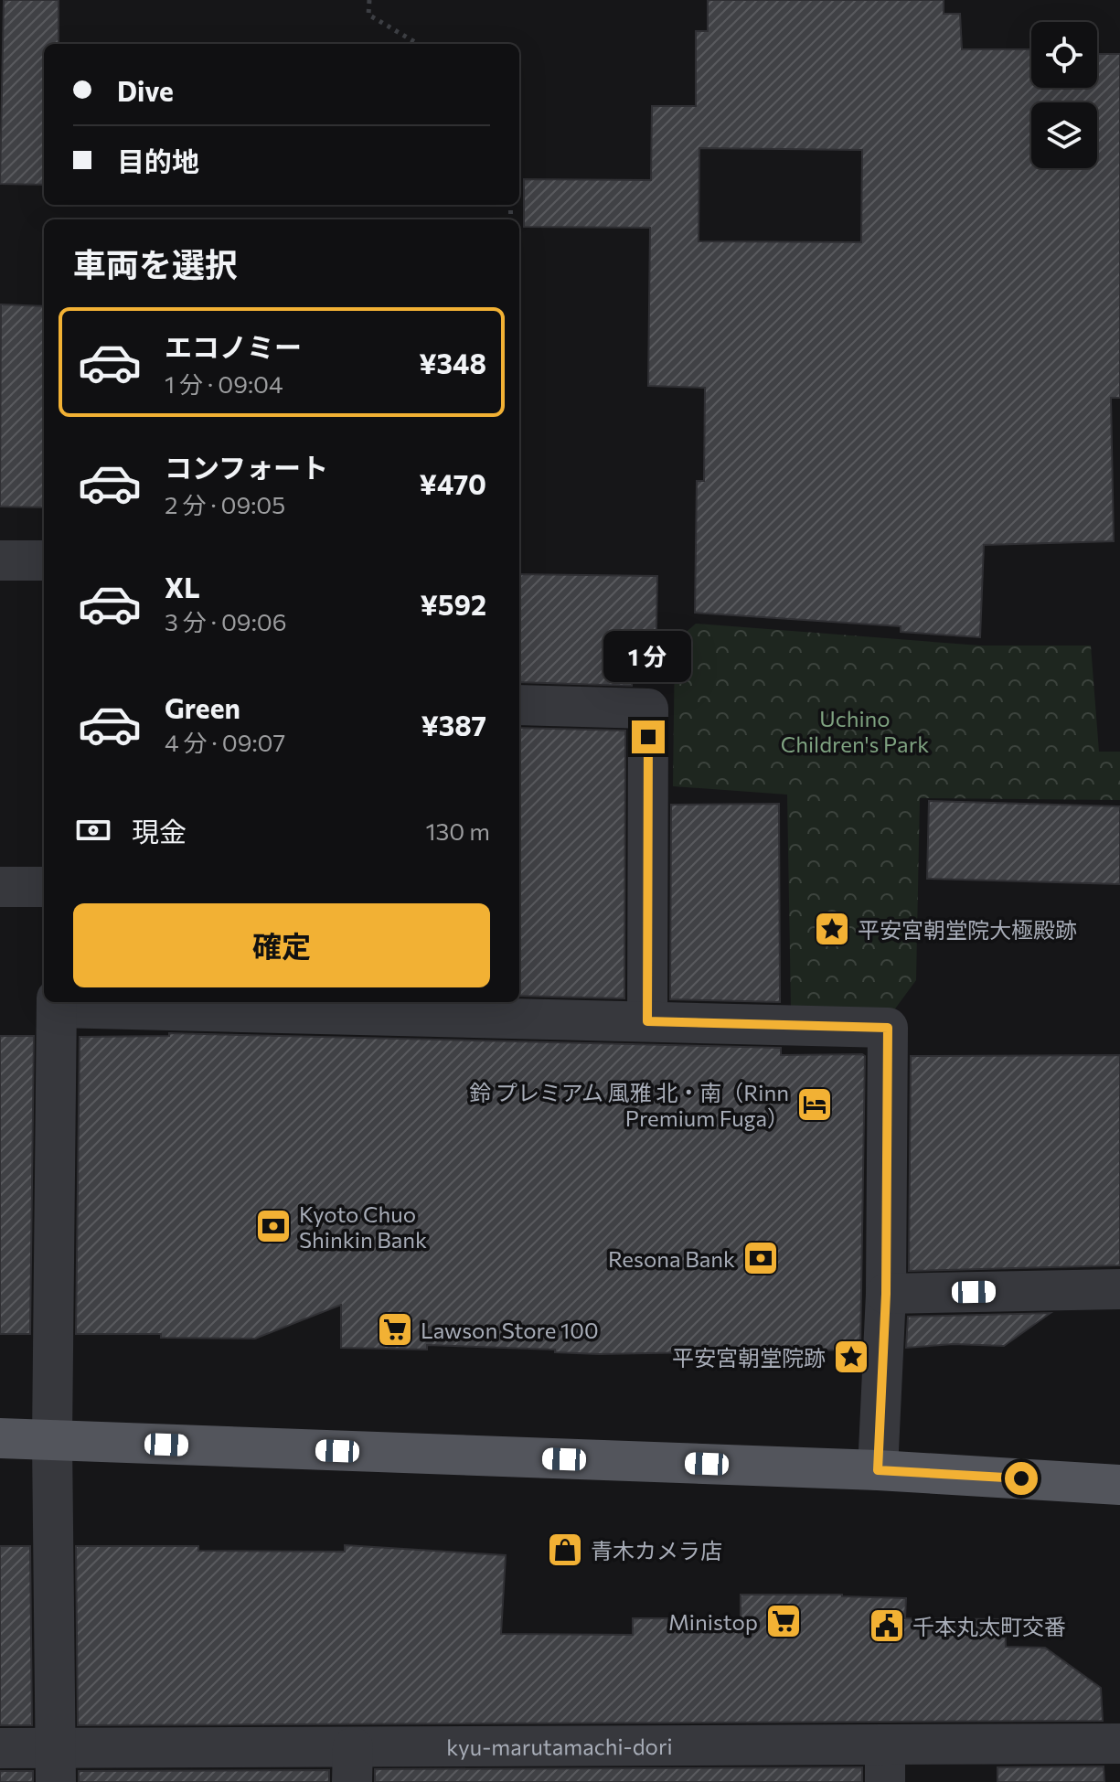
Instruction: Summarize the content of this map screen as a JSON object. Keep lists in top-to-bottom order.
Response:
{
  "streets": {
    "street": ["kyu-marutamachi-dori"]
  },
  "parks": ["Uchino Children's Park"],
  "places": {
    "place": ["平安宮朝堂院大極殿跡", "平安宮朝堂院跡"],
    "hotel": ["鈴 プレミアム 風雅 北・南（Rinn Premium Fuga）"],
    "bank": ["Kyoto Chuo Shinkin Bank", "Resona Bank"],
    "supermarket": ["Lawson Store 100", "Ministop"],
    "shop": ["青木カメラ店"],
    "public building": ["千本丸太町交番"]
  },
  "page": {
    "banner": ["Dive", "目的地"],
    "heading": "車両を選択",
    "list": [
      {
        "name": "エコノミー",
        "note": "1 分 · 09:04",
        "value": "¥348"
      },
      {
        "name": "コンフォート",
        "note": "2 分 · 09:05",
        "value": "¥470"
      },
      {
        "name": "XL",
        "note": "3 分 · 09:06",
        "value": "¥592"
      },
      {
        "name": "Green",
        "note": "4 分 · 09:07",
        "value": "¥387"
      }
    ],
    "bubble": "1 分",
    "pay": ["現金", "130 m"],
    "buttons": "確定"
  }
}
